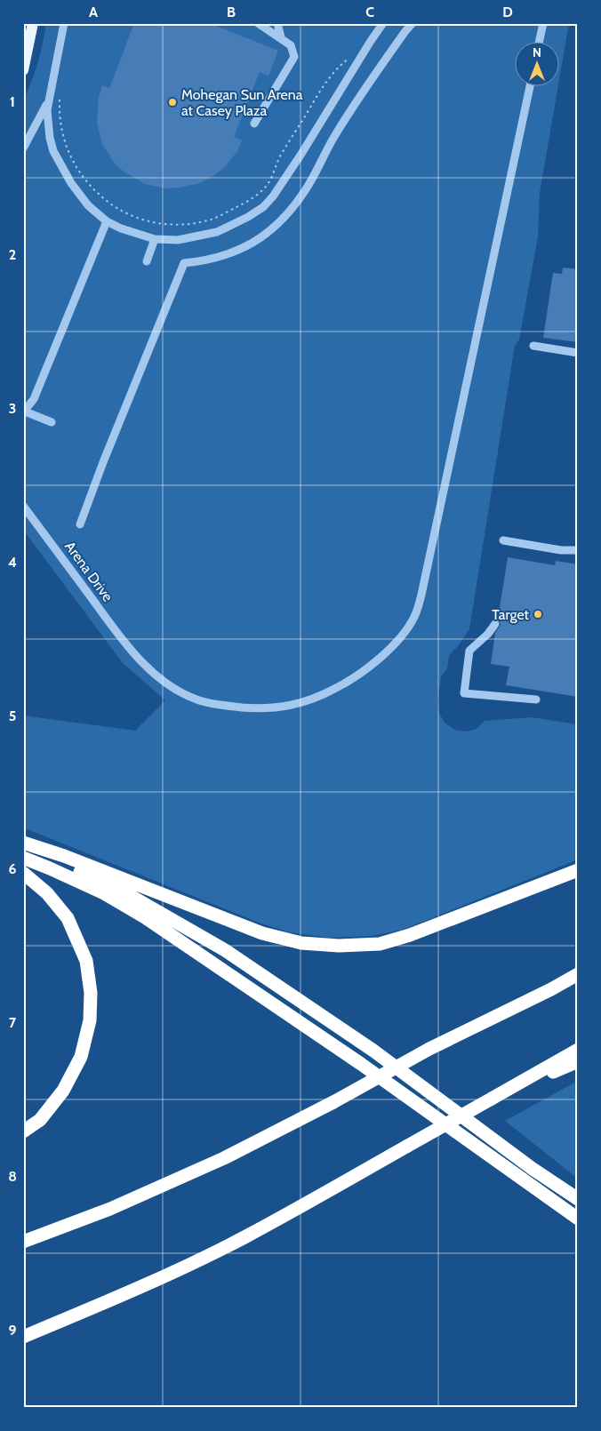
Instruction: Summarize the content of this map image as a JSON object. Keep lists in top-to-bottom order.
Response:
{
  "streets": {
    "lane": ["Arena Drive"]
  },
  "places": ["Mohegan Sun Arena at Casey Plaza", "Target"],
  "north": "top",
  "grid": {
    "columns": [
      "A",
      "B",
      "C",
      "D"
    ],
    "rows": [
      "1",
      "2",
      "3",
      "4",
      "5",
      "6",
      "7",
      "8",
      "9"
    ]
  }
}
